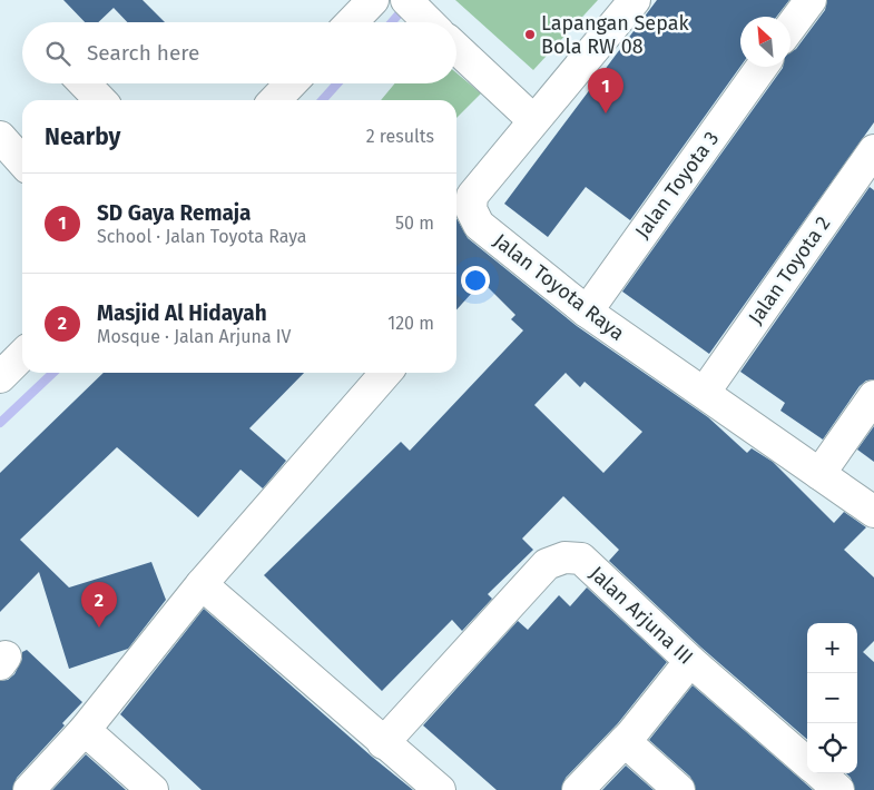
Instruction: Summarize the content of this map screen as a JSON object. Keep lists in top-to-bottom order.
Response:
{
  "streets": {
    "street": [
      "Jalan Toyota 3",
      "Jalan Toyota 2",
      "Jalan Toyota Raya",
      "Jalan Arjuna III"
    ]
  },
  "crossings": [
    ["Jalan Toyota 3", "Jalan Toyota Raya"],
    ["Jalan Toyota 2", "Jalan Toyota Raya"]
  ],
  "places": ["Lapangan Sepak Bola RW 08"],
  "north": "top left",
  "page": {
    "search": "Search here",
    "pins": ["1", "2"],
    "heading": ["Nearby", "2 results"],
    "list": [
      {
        "mark": "1",
        "name": "SD Gaya Remaja",
        "note": "School · Jalan Toyota Raya",
        "value": "50 m"
      },
      {
        "mark": "2",
        "name": "Masjid Al Hidayah",
        "note": "Mosque · Jalan Arjuna IV",
        "value": "120 m"
      }
    ],
    "map_buttons": ["+", "−"]
  }
}
